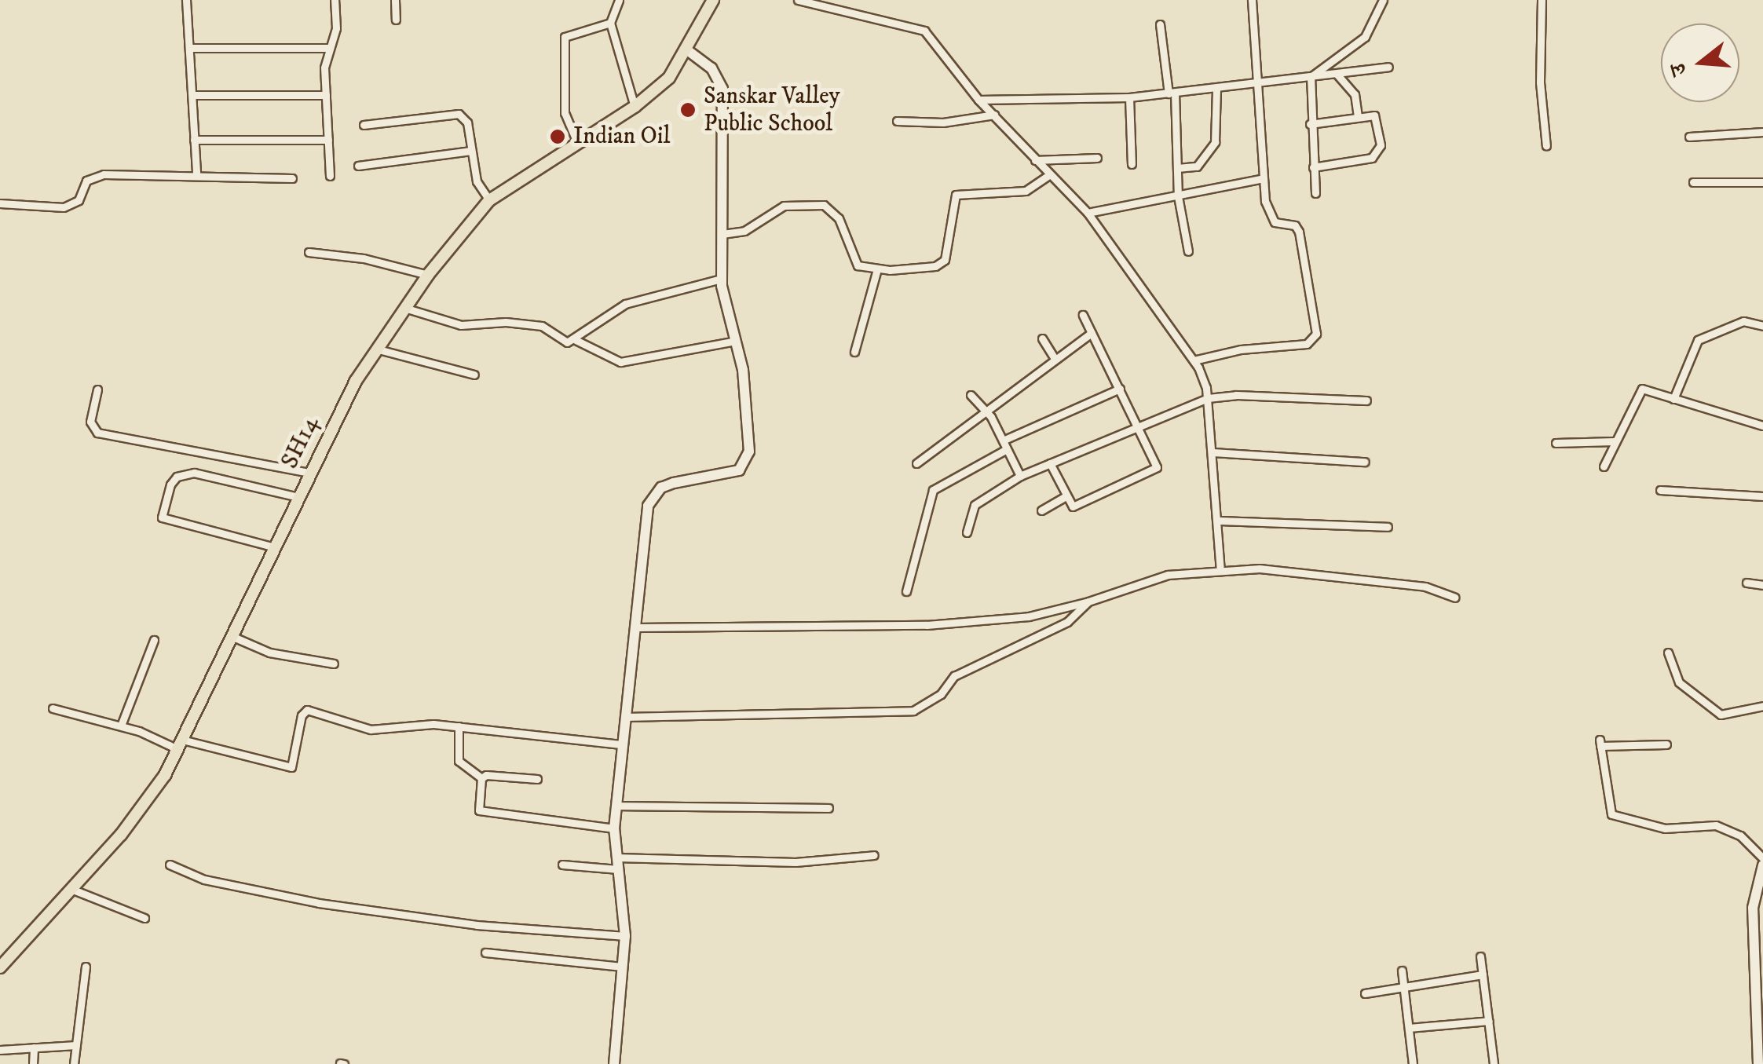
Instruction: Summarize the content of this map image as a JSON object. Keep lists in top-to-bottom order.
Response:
{
  "streets": {
    "main road": ["SH14"]
  },
  "places": ["Sanskar Valley Public School", "Indian Oil"],
  "north": "left"
}
